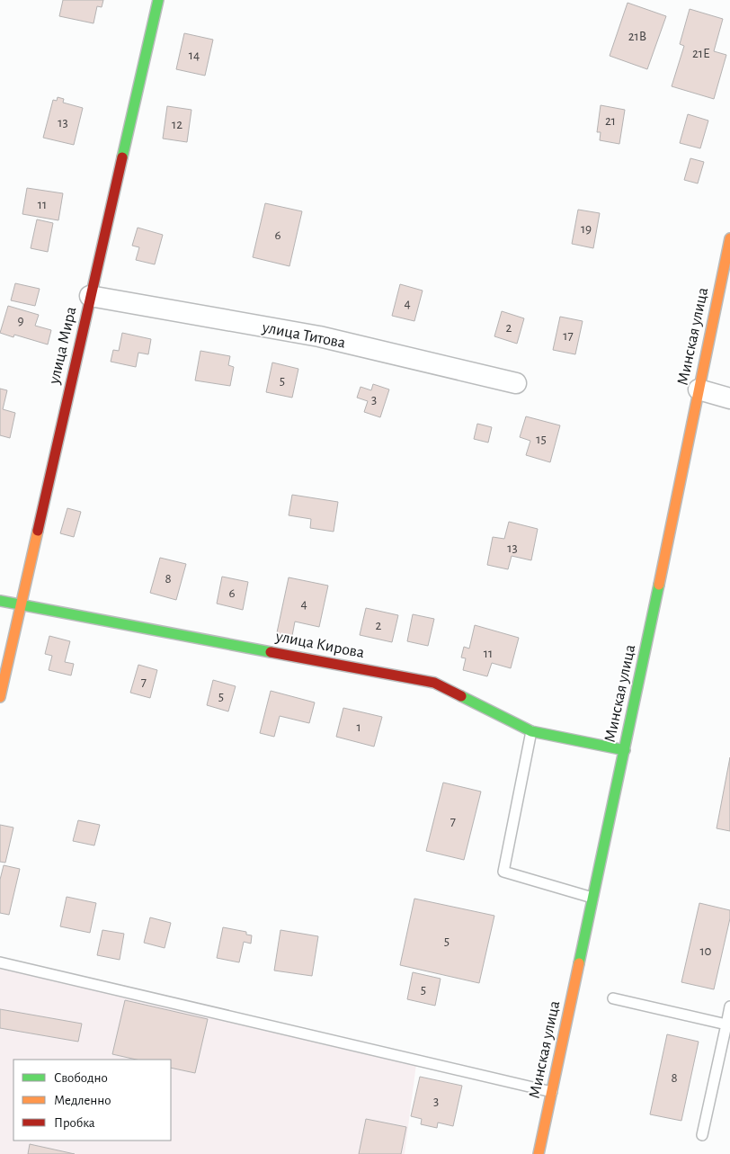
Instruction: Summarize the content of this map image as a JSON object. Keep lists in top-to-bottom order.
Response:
{
  "streets": {
    "street": [
      "улица Титова",
      "Минская улица",
      "улица Мира",
      "улица Кирова"
    ]
  },
  "crossings": [
    ["улица Титова", "улица Мира"],
    ["Минская улица", "улица Кирова"],
    ["улица Мира", "улица Кирова"]
  ],
  "house_numbers": [
    "21В",
    "21Е",
    "14",
    "21",
    "13",
    "12",
    "11",
    "19",
    "6",
    "4",
    "9",
    "2",
    "17",
    "5",
    "3",
    "15",
    "13",
    "8",
    "6",
    "4",
    "2",
    "11",
    "7",
    "5",
    "1",
    "7",
    "5",
    "10",
    "5",
    "8",
    "3"
  ],
  "legend": ["Свободно", "Медленно", "Пробка"]
}
